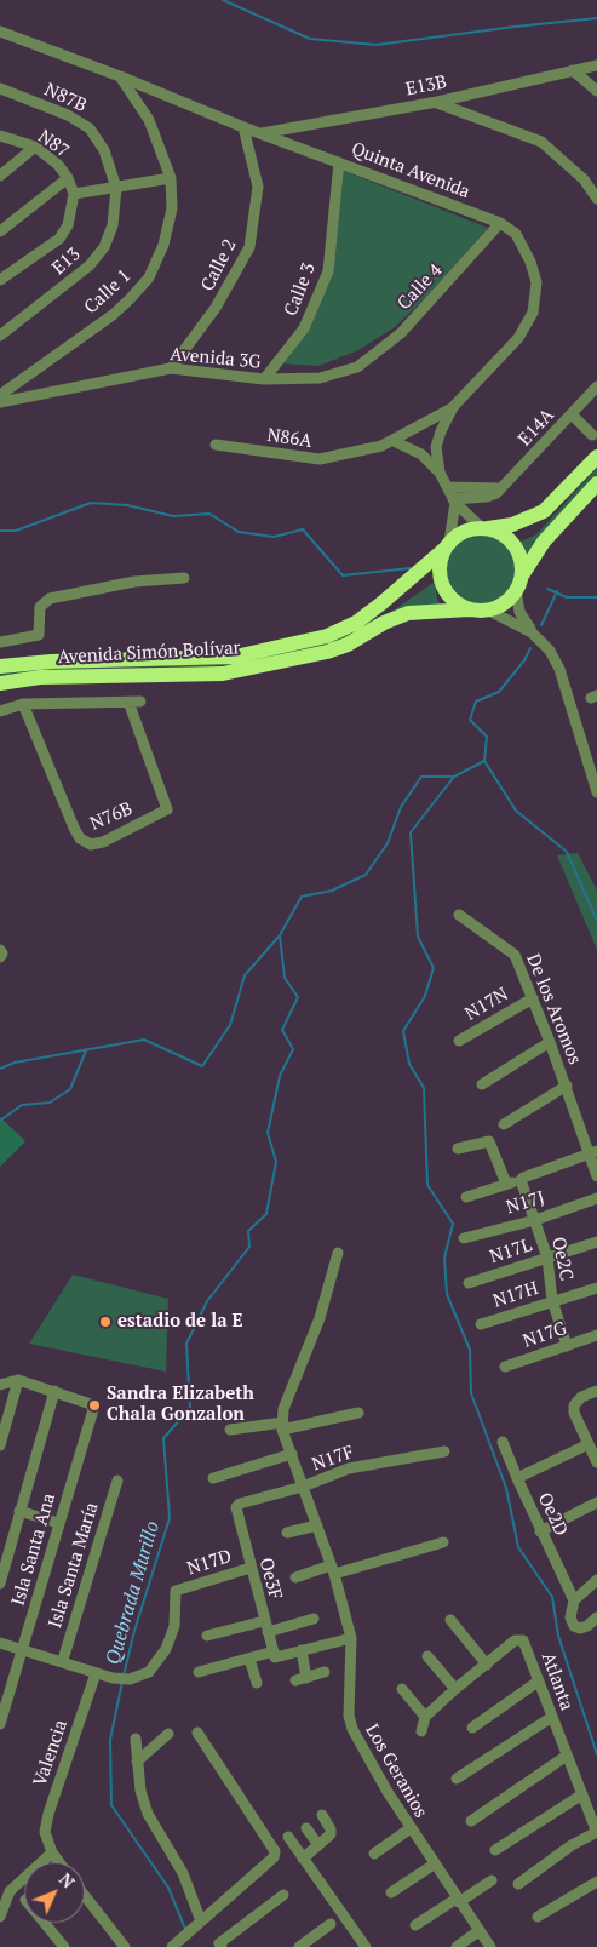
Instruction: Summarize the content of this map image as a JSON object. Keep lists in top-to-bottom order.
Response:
{
  "streets": {
    "highway": ["Avenida Simón Bolívar"],
    "street": [
      "E13B",
      "N87B",
      "N87",
      "Quinta Avenida",
      "E13",
      "Calle 2",
      "Calle 4",
      "Calle 3",
      "Calle 1",
      "Avenida 3G",
      "E14A",
      "N86A",
      "N76B",
      "N17N",
      "De los Aromos",
      "N17J",
      "N17L",
      "Oe2C",
      "N17H",
      "N17G",
      "N17F",
      "Oe2D",
      "Isla Santa Ana",
      "N17D",
      "Isla Santa María",
      "Oe3F",
      "Atlanta",
      "Valencia",
      "Los Geranios"
    ]
  },
  "crossings": [
    ["E13B", "Quinta Avenida"],
    ["N87B", "E13"],
    ["Quinta Avenida", "Calle 2"],
    ["Quinta Avenida", "Calle 4"],
    ["Quinta Avenida", "Calle 3"],
    ["Quinta Avenida", "Calle 1"],
    ["Quinta Avenida", "E14A"],
    ["Quinta Avenida", "N86A"],
    ["Quinta Avenida", "Avenida Simón Bolívar"],
    ["Calle 2", "Avenida 3G"],
    ["Calle 4", "Avenida 3G"],
    ["Calle 3", "Avenida 3G"],
    ["N17N", "De los Aromos"],
    ["N17J", "Oe2C"],
    ["N17L", "Oe2C"],
    ["Oe2C", "N17H"],
    ["Oe2C", "N17G"],
    ["N17F", "Oe3F"],
    ["N17F", "Los Geranios"],
    ["N17D", "Oe3F"],
    ["N17D", "Valencia"]
  ],
  "water": ["Quebrada Murillo"],
  "places": ["estadio de la E", "Sandra Elizabeth Chala Gonzalon"],
  "north": "top right"
}
